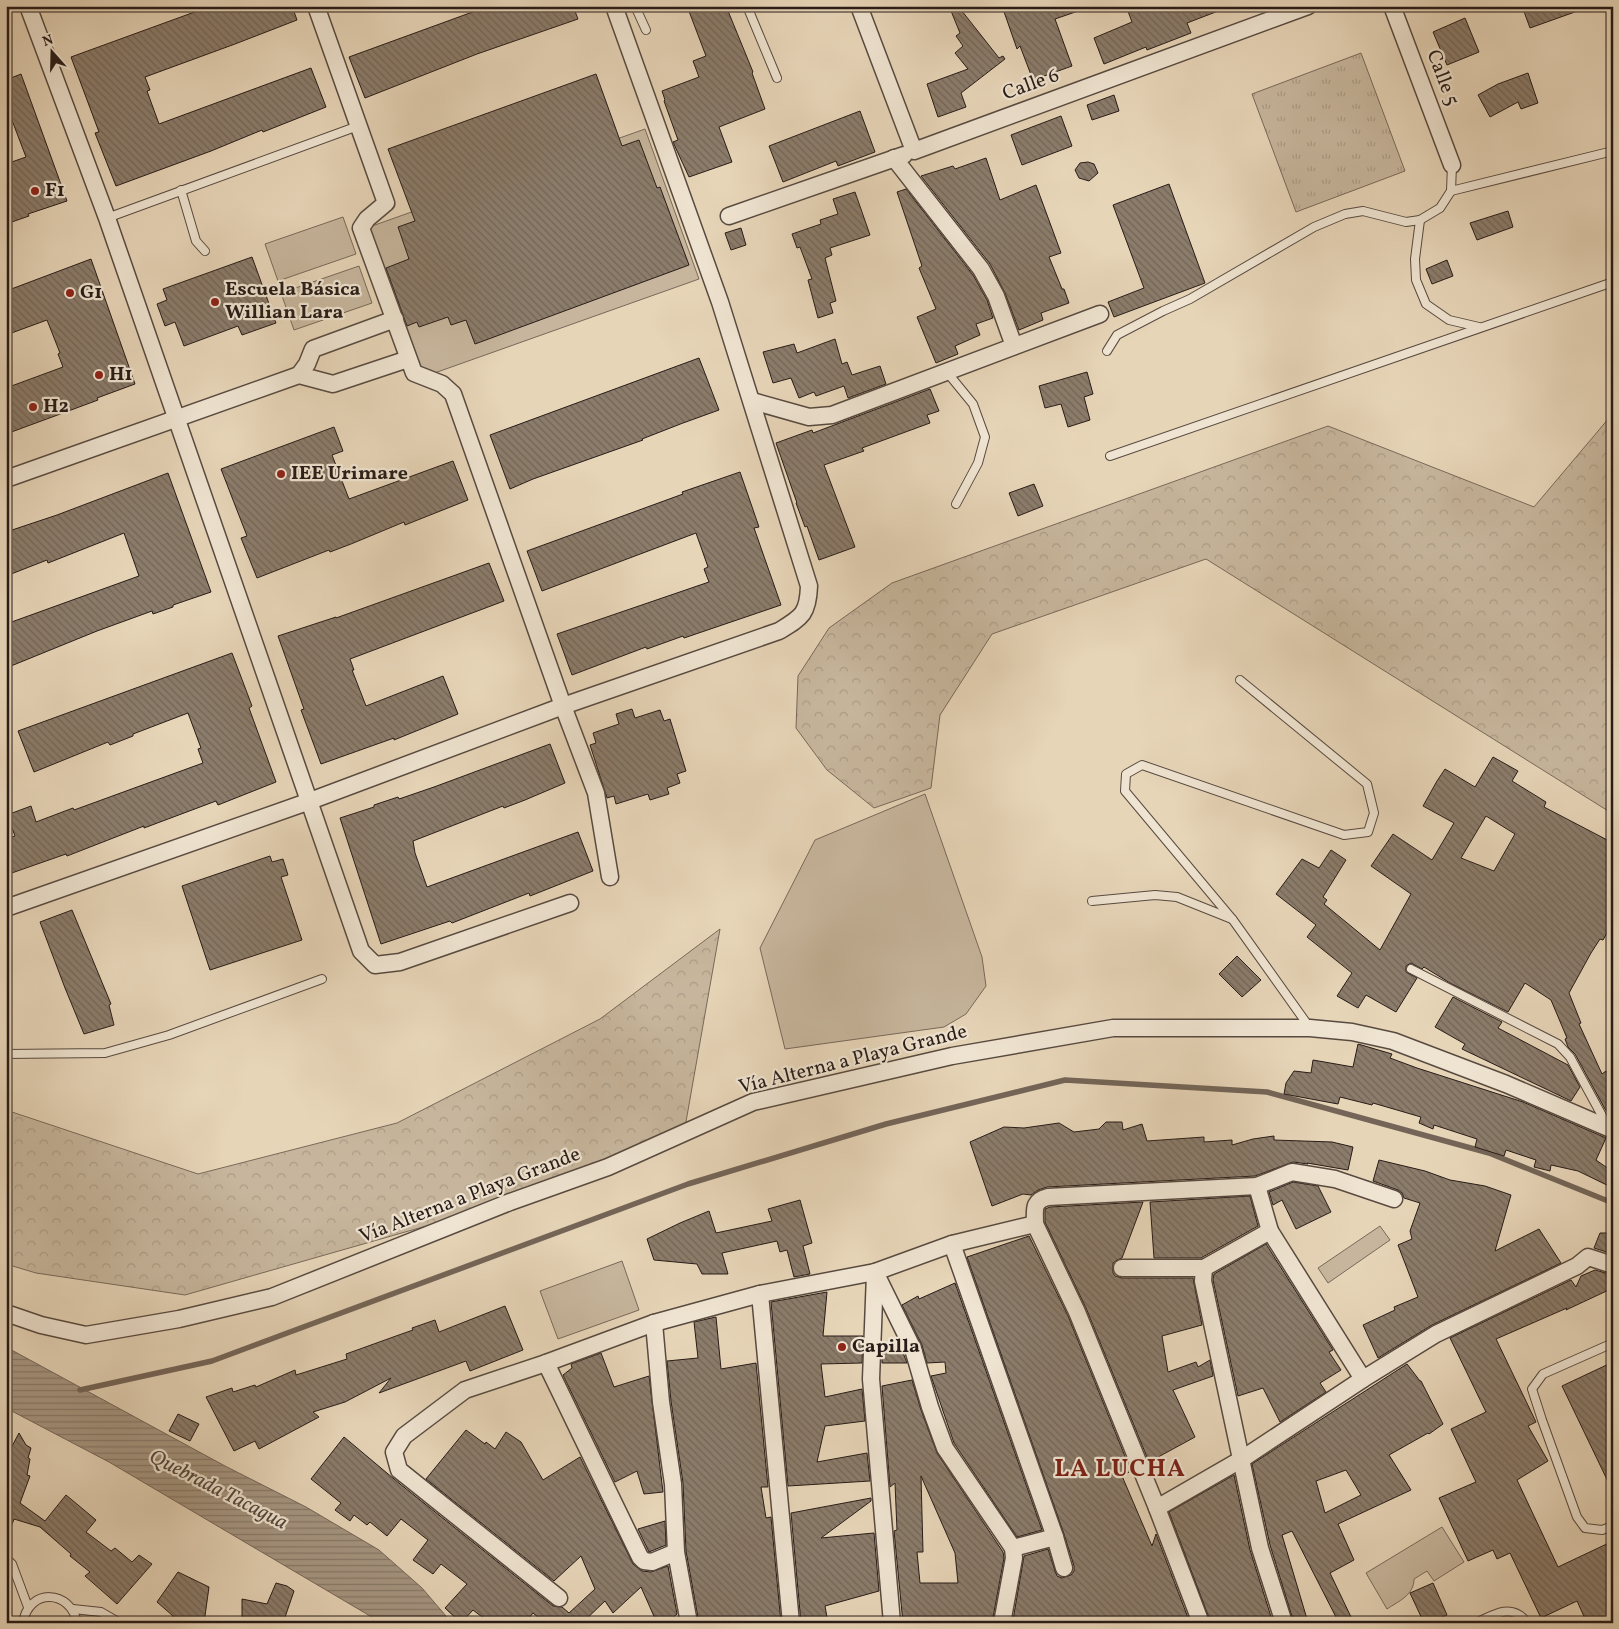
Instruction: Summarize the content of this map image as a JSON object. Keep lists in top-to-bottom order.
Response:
{
  "streets": {
    "street": ["Calle 5", "Calle 6", "Vía Alterna a Playa Grande"]
  },
  "districts": ["LA LUCHA"],
  "water": ["Quebrada Tacagua"],
  "places": [
    "F1",
    "G1",
    "Escuela Básica Willian Lara",
    "H1",
    "H2",
    "IEE Urimare",
    "Capilla"
  ],
  "north": "top"
}
